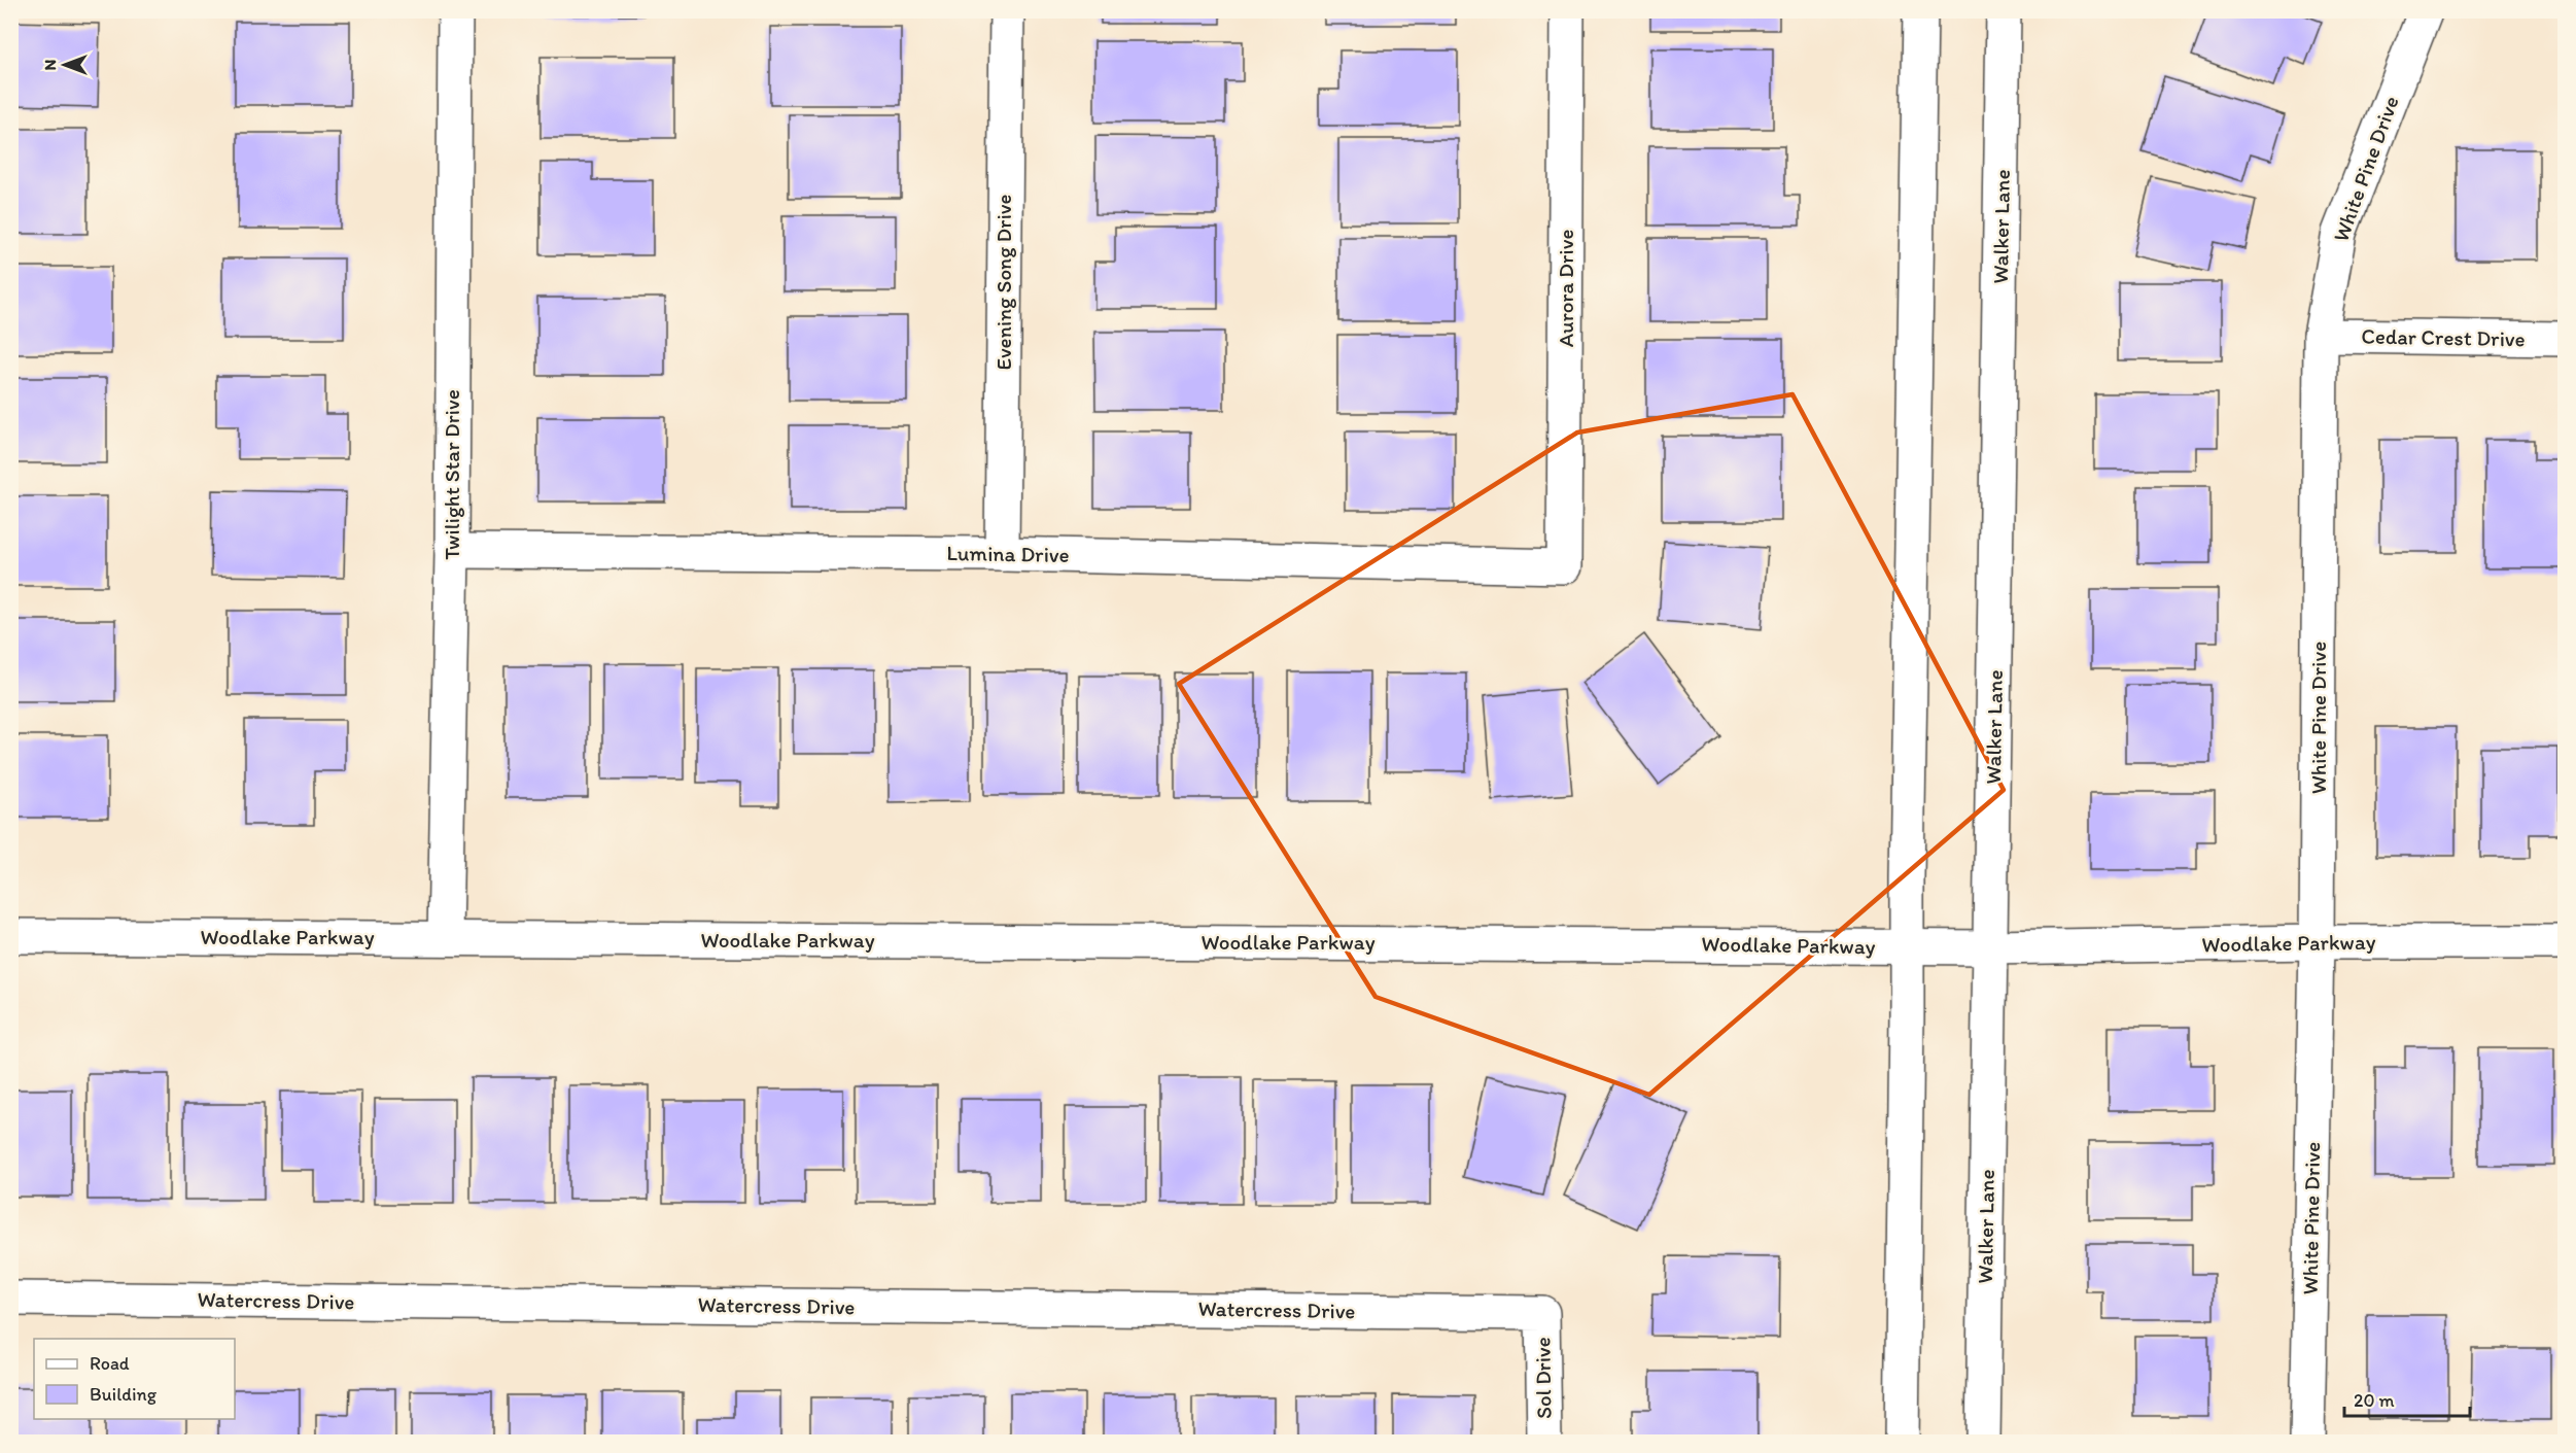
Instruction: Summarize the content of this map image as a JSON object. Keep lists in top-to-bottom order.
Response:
{
  "streets": {
    "street": [
      "White Pine Drive",
      "Walker Lane",
      "Evening Song Drive",
      "Aurora Drive",
      "Cedar Crest Drive",
      "Twilight Star Drive",
      "Lumina Drive",
      "Woodlake Parkway",
      "Watercress Drive",
      "Sol Drive"
    ]
  },
  "crossings": [
    ["White Pine Drive", "Cedar Crest Drive"],
    ["White Pine Drive", "Woodlake Parkway"],
    ["Walker Lane", "Woodlake Parkway"],
    ["Evening Song Drive", "Lumina Drive"],
    ["Aurora Drive", "Lumina Drive"],
    ["Twilight Star Drive", "Lumina Drive"],
    ["Twilight Star Drive", "Woodlake Parkway"],
    ["Watercress Drive", "Sol Drive"]
  ],
  "legend": ["Road", "Building"],
  "scale_bar": "20 m",
  "north": "left"
}
